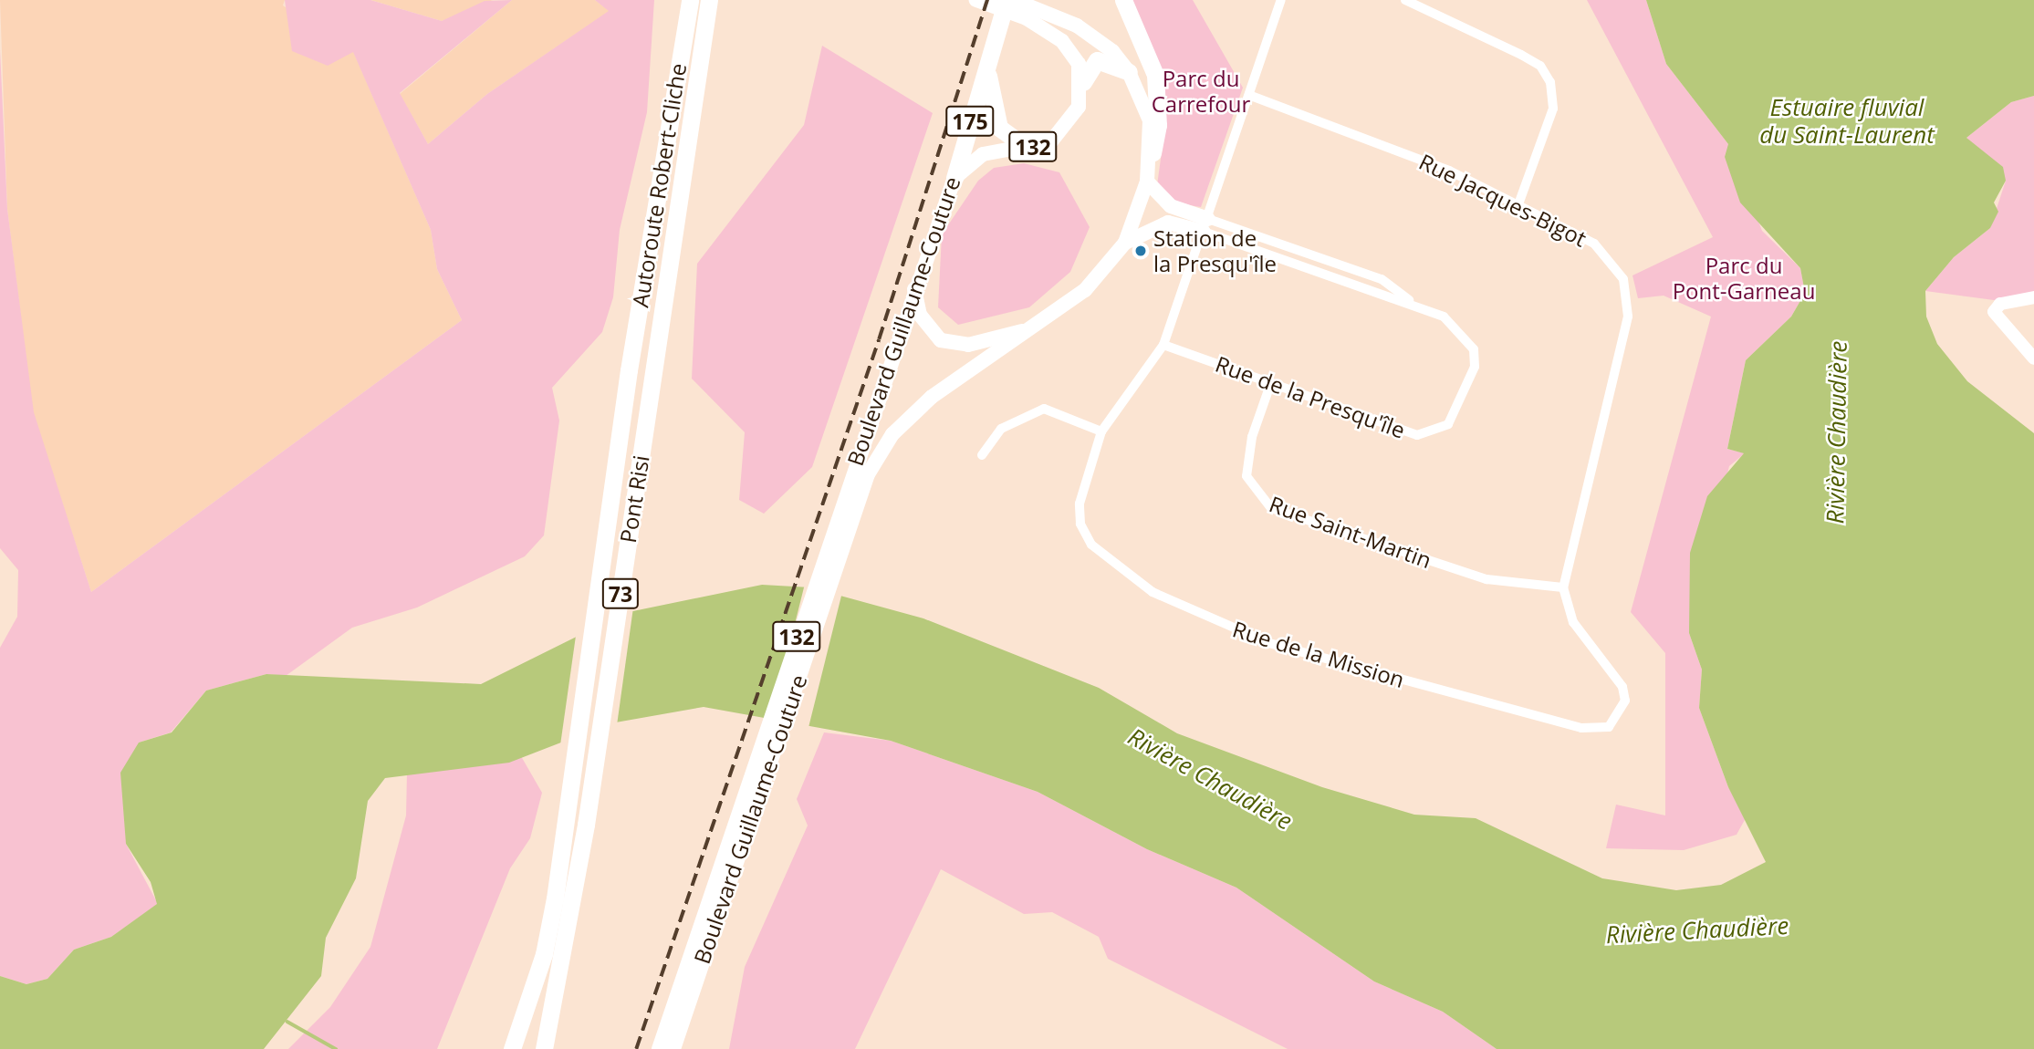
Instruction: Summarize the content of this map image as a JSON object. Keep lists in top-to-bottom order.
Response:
{
  "streets": {
    "highway": [
      "175",
      "Autoroute Robert-Cliche",
      "Boulevard Guillaume-Couture",
      "Pont Risi",
      "73"
    ],
    "main road": ["132"],
    "street": [
      "Rue Jacques-Bigot",
      "Rue de la Presqu'île",
      "Rue Saint-Martin",
      "Rue de la Mission"
    ]
  },
  "crossings": [
    ["175", "Boulevard Guillaume-Couture"],
    ["132", "Boulevard Guillaume-Couture"],
    ["Autoroute Robert-Cliche", "Pont Risi"],
    ["Rue Jacques-Bigot", "Rue Saint-Martin"],
    ["Rue Jacques-Bigot", "Rue de la Mission"],
    ["Rue de la Presqu'île", "Rue Saint-Martin"],
    ["Rue de la Presqu'île", "Rue de la Mission"],
    ["Rue Saint-Martin", "Rue de la Mission"]
  ],
  "water": ["Estuaire fluvial du Saint-Laurent", "Rivière Chaudière"],
  "parks": ["Parc du Carrefour", "Parc du Pont-Garneau"],
  "places": ["Station de la Presqu'île"]
}
